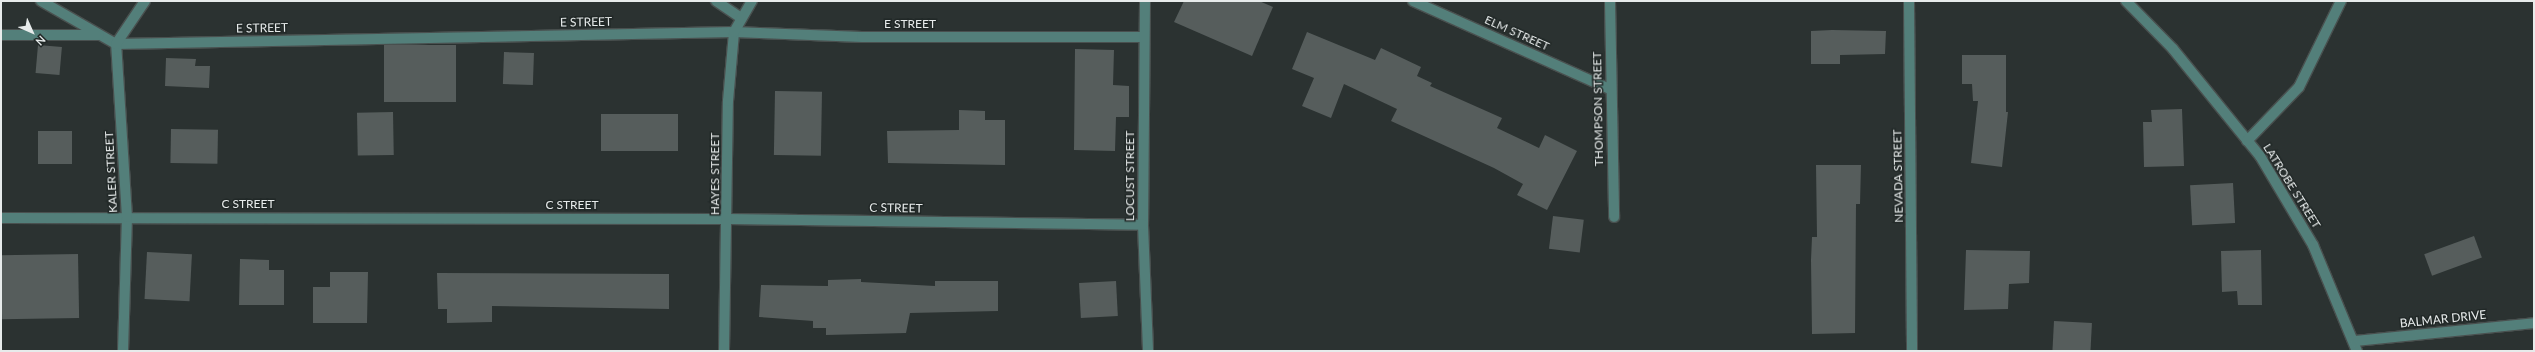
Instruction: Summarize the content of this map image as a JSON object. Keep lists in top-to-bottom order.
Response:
{
  "streets": {
    "street": [
      "E STREET",
      "ELM STREET",
      "THOMPSON STREET",
      "KALER STREET",
      "HAYES STREET",
      "LOCUST STREET",
      "NEVADA STREET",
      "LATROBE STREET",
      "C STREET",
      "BALMAR DRIVE"
    ]
  },
  "crossings": [
    ["E STREET", "KALER STREET"],
    ["E STREET", "HAYES STREET"],
    ["E STREET", "LOCUST STREET"],
    ["ELM STREET", "THOMPSON STREET"],
    ["KALER STREET", "C STREET"],
    ["HAYES STREET", "C STREET"],
    ["LOCUST STREET", "C STREET"],
    ["LATROBE STREET", "BALMAR DRIVE"]
  ],
  "north": "bottom right"
}
